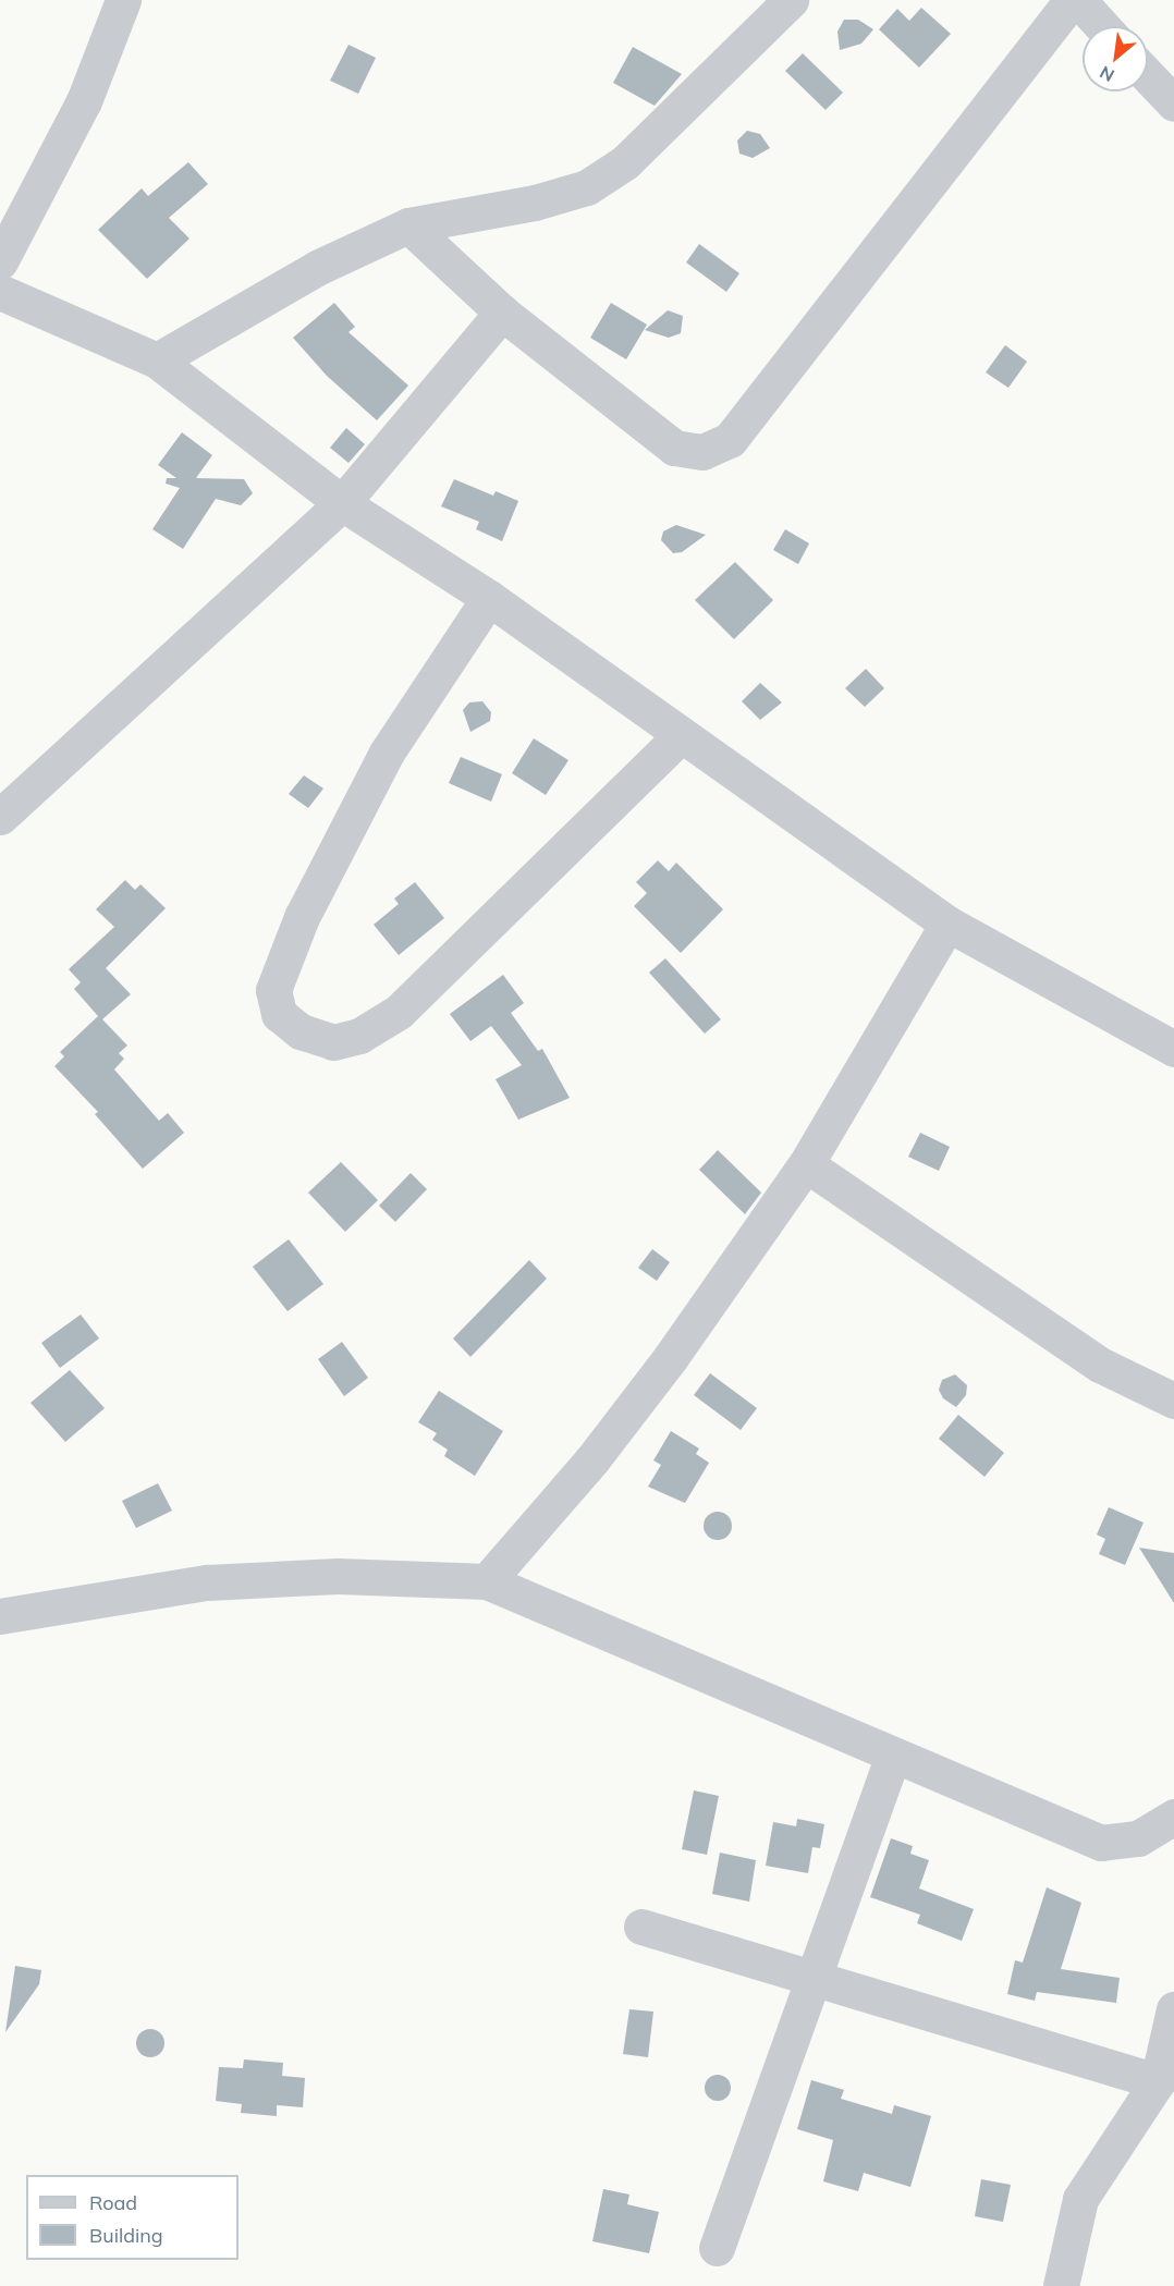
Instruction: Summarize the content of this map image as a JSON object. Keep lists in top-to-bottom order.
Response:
{
  "legend": ["Road", "Building"],
  "north": "bottom left"
}
